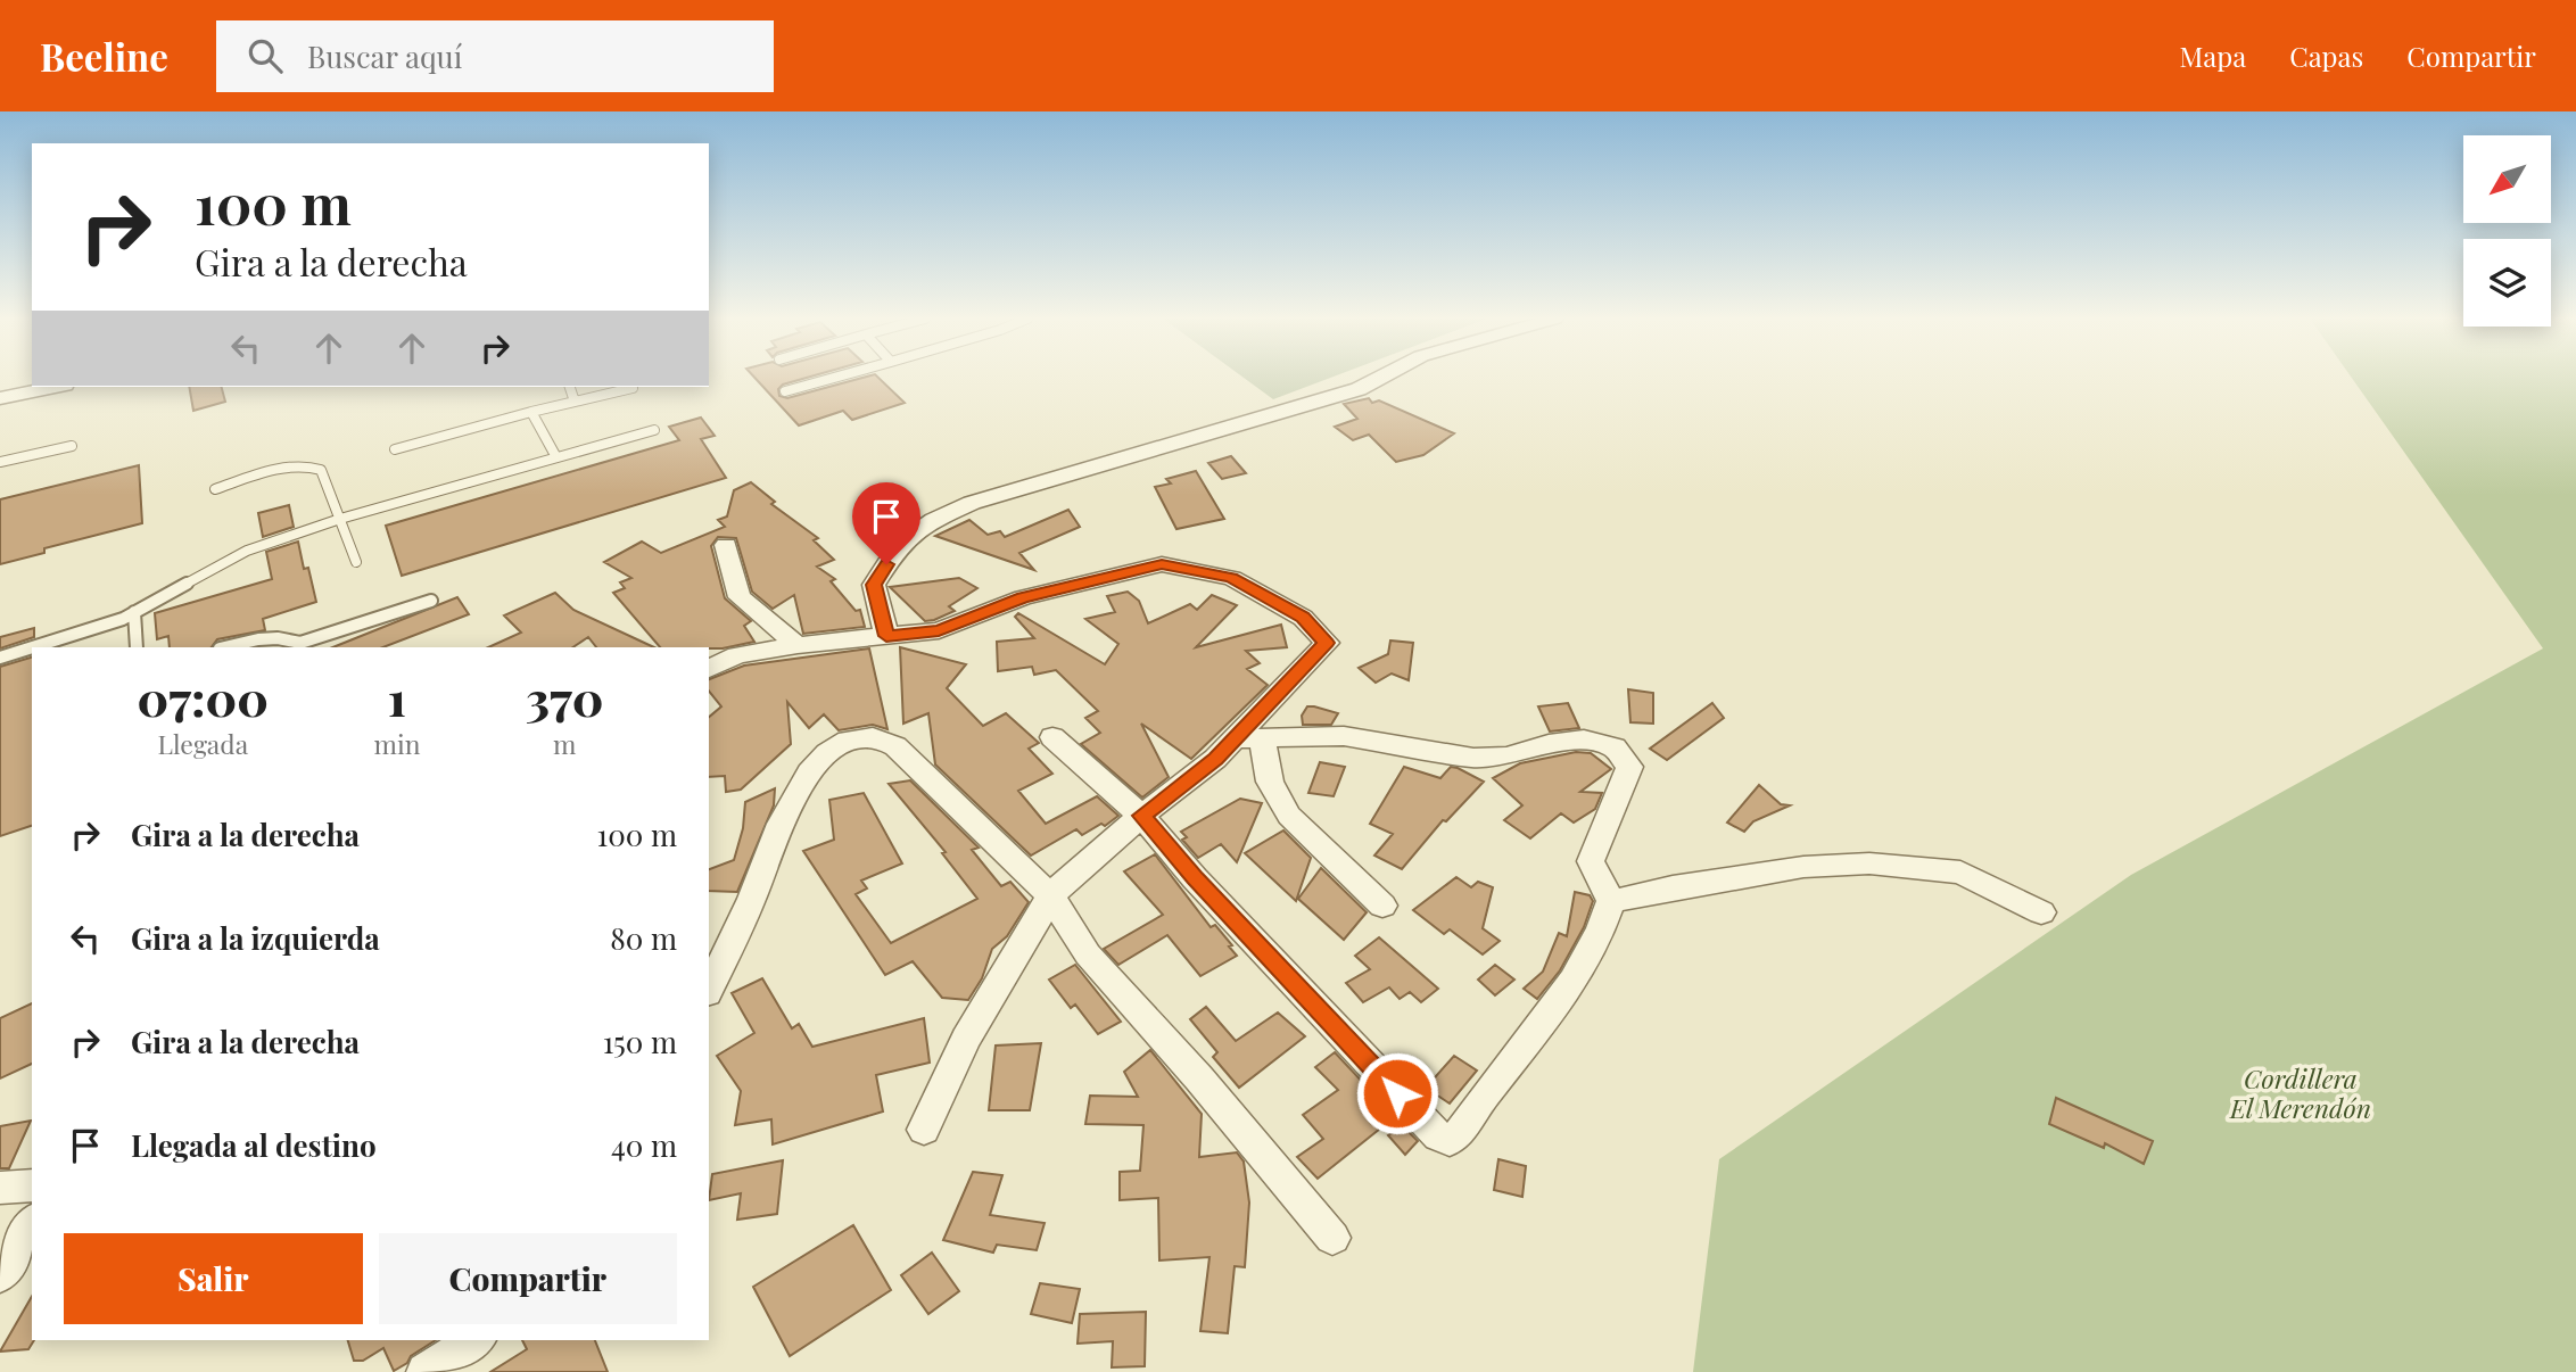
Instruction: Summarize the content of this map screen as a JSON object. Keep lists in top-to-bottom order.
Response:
{
  "parks": ["Cordillera El Merendón"],
  "north": "bottom left",
  "page": {
    "header": "Beeline",
    "search": "Buscar aquí",
    "nav": ["Mapa", "Capas", "Compartir"],
    "turn": ["100 m", "Gira a la derecha"],
    "eta": [
      "07:00",
      "Llegada",
      "1",
      "min",
      "370",
      "m"
    ],
    "list": [
      {
        "name": "Gira a la derecha",
        "value": "100 m"
      },
      {
        "name": "Gira a la izquierda",
        "value": "80 m"
      },
      {
        "name": "Gira a la derecha",
        "value": "150 m"
      },
      {
        "name": "Llegada al destino",
        "value": "40 m"
      }
    ],
    "buttons": ["Salir", "Compartir"]
  }
}
